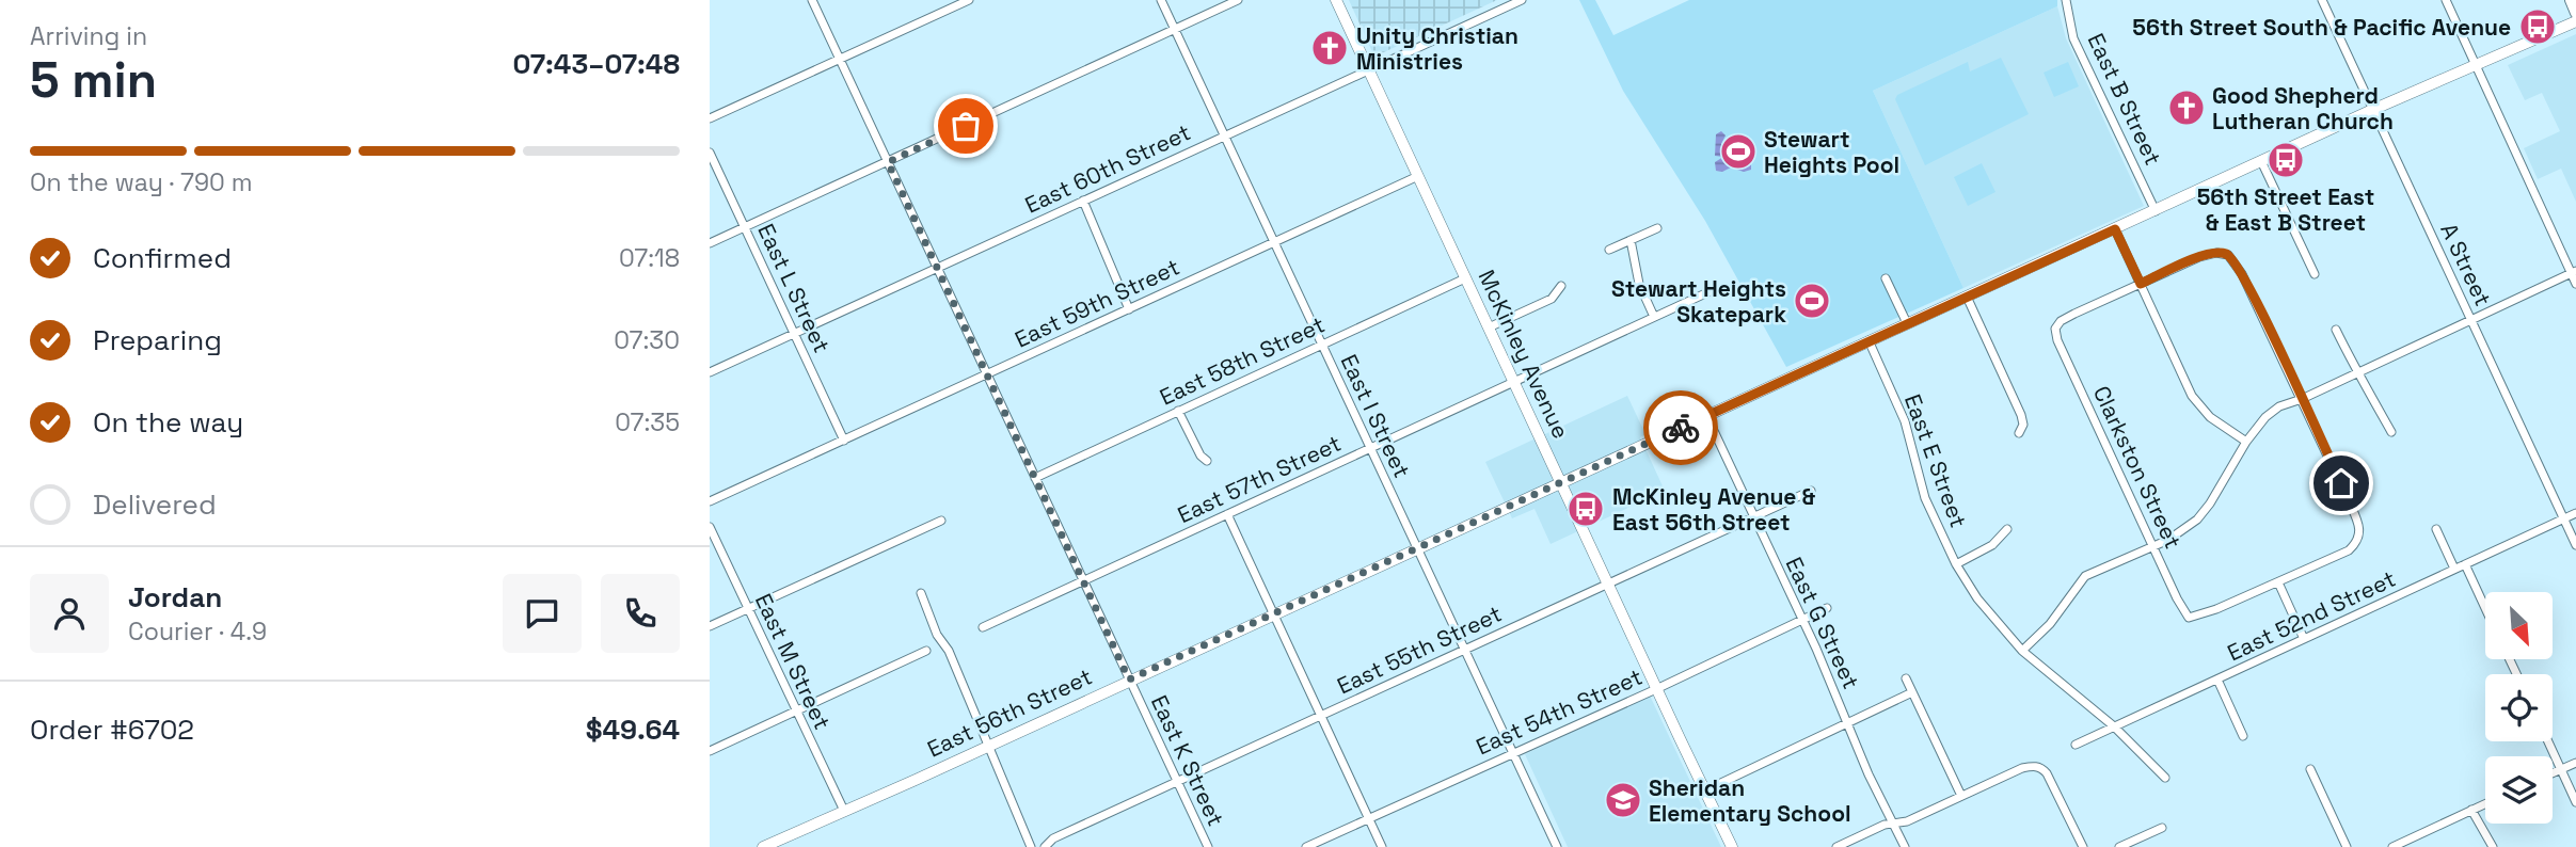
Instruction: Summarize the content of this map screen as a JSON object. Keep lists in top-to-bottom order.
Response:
{
  "streets": {
    "street": [
      "East B Street",
      "East 60th Street",
      "A Street",
      "East L Street",
      "East 59th Street",
      "McKinley Avenue",
      "East 58th Street",
      "East I Street",
      "East E Street",
      "Clarkston Street",
      "East 57th Street",
      "East 52nd Street",
      "East G Street",
      "East 55th Street",
      "East M Street",
      "East 54th Street",
      "East 56th Street",
      "East K Street"
    ]
  },
  "crossings": [
    ["East B Street", "East 56th Street"],
    ["East 60th Street", "East L Street"],
    ["East 60th Street", "McKinley Avenue"],
    ["East 60th Street", "East I Street"],
    ["East 60th Street", "East K Street"],
    ["A Street", "East 52nd Street"],
    ["A Street", "East 56th Street"],
    ["East L Street", "East 59th Street"],
    ["East 59th Street", "McKinley Avenue"],
    ["East 59th Street", "East I Street"],
    ["East 59th Street", "East K Street"],
    ["McKinley Avenue", "East 58th Street"],
    ["McKinley Avenue", "East 57th Street"],
    ["McKinley Avenue", "East 55th Street"],
    ["McKinley Avenue", "East 54th Street"],
    ["McKinley Avenue", "East 56th Street"],
    ["East 58th Street", "East I Street"],
    ["East 58th Street", "East K Street"],
    ["East I Street", "East 57th Street"],
    ["East I Street", "East 55th Street"],
    ["East I Street", "East 54th Street"],
    ["East I Street", "East 56th Street"],
    ["East E Street", "East 52nd Street"],
    ["East E Street", "East 56th Street"],
    ["East 57th Street", "East K Street"],
    ["East G Street", "East 55th Street"],
    ["East G Street", "East 54th Street"],
    ["East G Street", "East 56th Street"],
    ["East 55th Street", "East K Street"],
    ["East M Street", "East 56th Street"],
    ["East 56th Street", "East K Street"]
  ],
  "places": {
    "bus stop": ["56th Street South & Pacific Avenue", "56th Street East & East B Street", "McKinley Avenue & East 56th Street"],
    "church": ["Unity Christian Ministries", "Good Shepherd Lutheran Church"],
    "sports": ["Stewart Heights Pool", "Stewart Heights Skatepark"],
    "school or university": ["Sheridan Elementary School"]
  },
  "north": "bottom right",
  "page": {
    "heading": ["5 min", "Arriving in", "07:43–07:48"],
    "panel": [
      "Jordan",
      "Courier · 4.9",
      "Order #6702",
      "$49.64"
    ],
    "bar": "On the way · 790 m",
    "list": [
      ["Confirmed", "07:18"],
      ["Preparing", "07:30"],
      ["On the way", "07:35"],
      "Delivered"
    ]
  }
}
